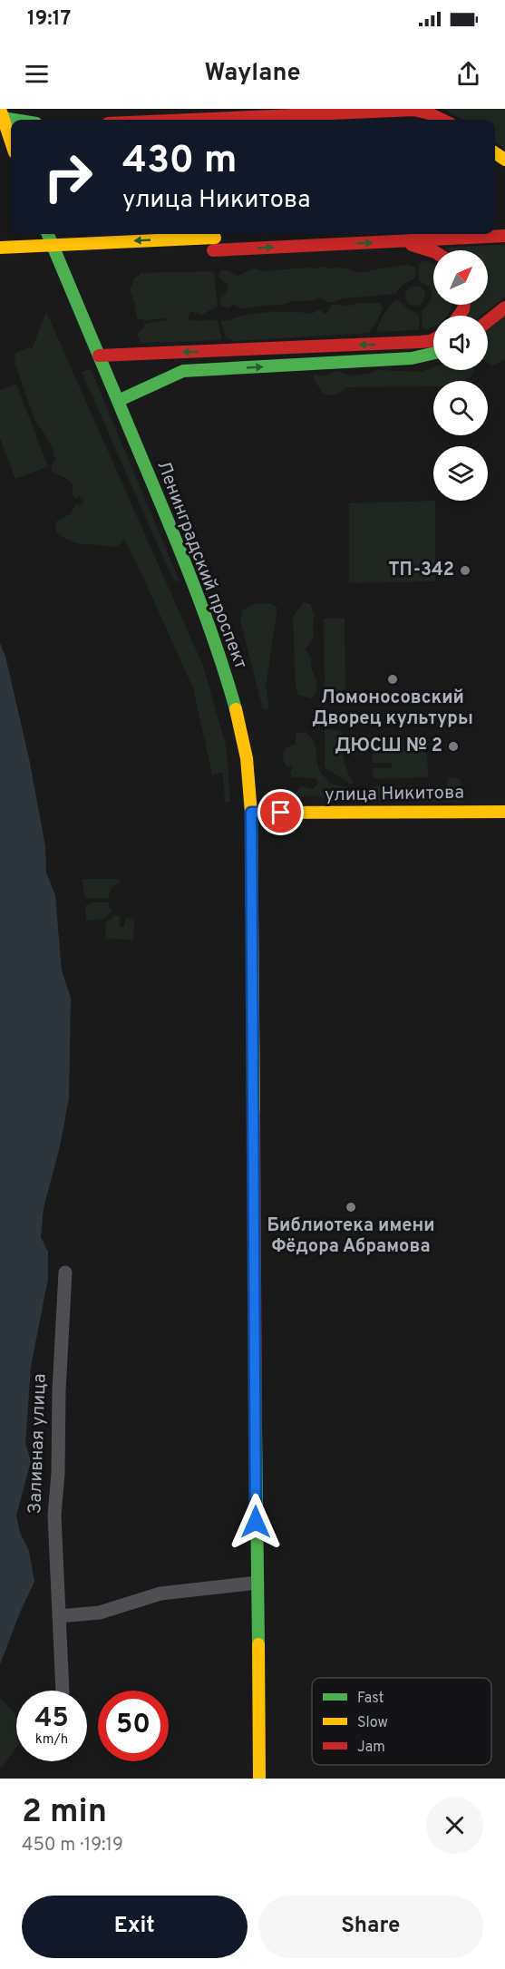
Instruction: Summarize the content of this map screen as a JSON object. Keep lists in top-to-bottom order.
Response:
{
  "streets": {
    "main road": ["Ленинградский проспект", "улица Никитова"],
    "street": ["Заливная улица"]
  },
  "crossings": [
    ["Ленинградский проспект", "улица Никитова"]
  ],
  "places": [
    "ТП-342",
    "Ломоносовский Дворец культуры",
    "ДЮСШ № 2",
    "Библиотека имени Фёдора Абрамова"
  ],
  "legend": ["Fast", "Slow", "Jam"],
  "north": "top right",
  "page": {
    "status": "19:17",
    "header": "Waylane",
    "turn": ["430 m", "улица Никитова"],
    "speed": "45 km/h",
    "limit": "50",
    "heading": ["2 min", "450 m · 19:19"],
    "buttons": ["Exit", "Share"]
  }
}
